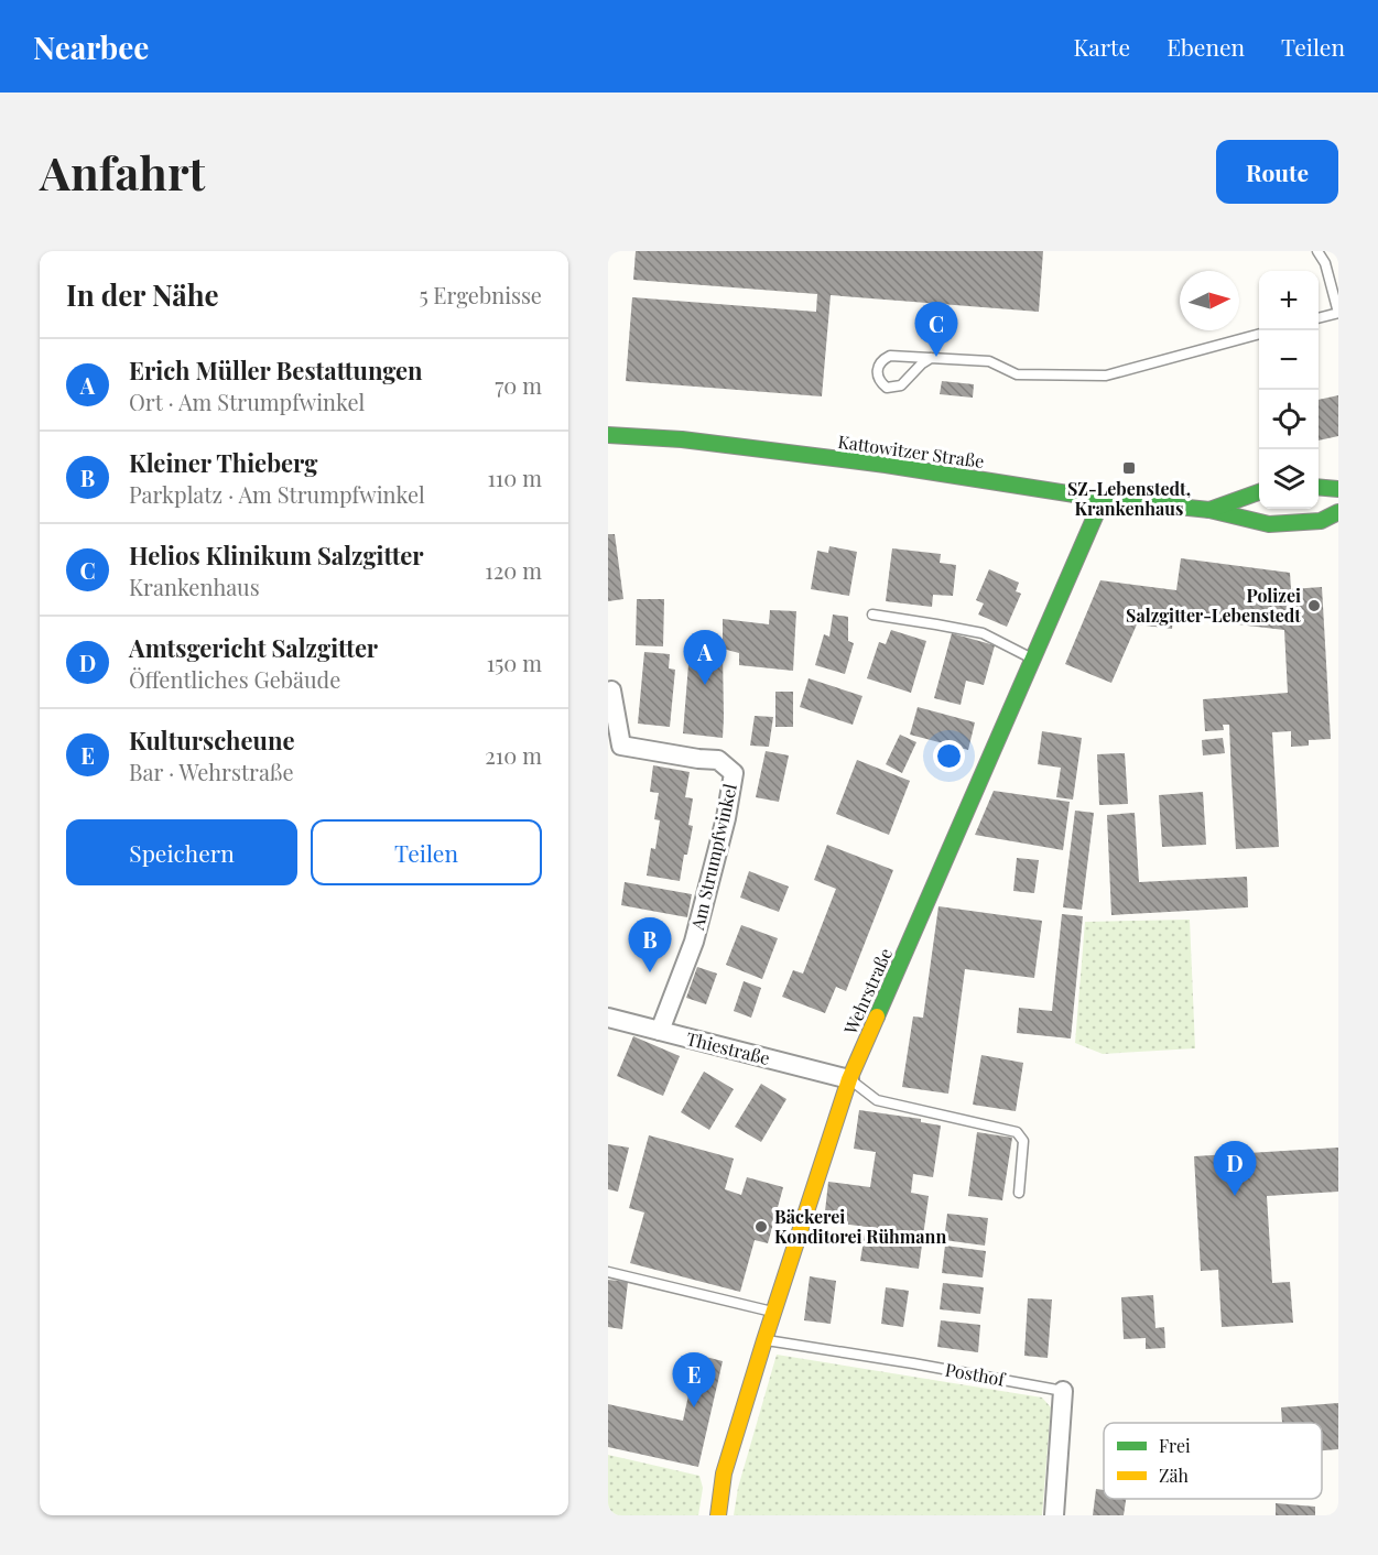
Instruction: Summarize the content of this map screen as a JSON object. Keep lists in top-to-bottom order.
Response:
{
  "streets": {
    "street": [
      "Kattowitzer Straße",
      "Am Strumpfwinkel",
      "Wehrstraße",
      "Thiestraße",
      "Posthof"
    ]
  },
  "crossings": [
    ["Kattowitzer Straße", "Wehrstraße"],
    ["Am Strumpfwinkel", "Thiestraße"],
    ["Wehrstraße", "Thiestraße"],
    ["Wehrstraße", "Posthof"]
  ],
  "places": {
    "transit": ["SZ-Lebenstedt, Krankenhaus"],
    "other": ["Polizei Salzgitter-Lebenstedt", "Bäckerei Konditorei Rühmann"]
  },
  "legend": ["Frei", "Zäh"],
  "north": "right",
  "page": {
    "header": "Nearbee",
    "nav": ["Karte", "Ebenen", "Teilen"],
    "buttons": [
      "Route",
      ["Speichern", "Teilen"]
    ],
    "title": "Anfahrt",
    "heading": ["In der Nähe", "5 Ergebnisse"],
    "map_buttons": ["+", "−"],
    "pins": [
      "C",
      "A",
      "B",
      "D",
      "E"
    ],
    "list": [
      {
        "mark": "A",
        "name": "Erich Müller Bestattungen",
        "note": "Ort · Am Strumpfwinkel",
        "value": "70 m"
      },
      {
        "mark": "B",
        "name": "Kleiner Thieberg",
        "note": "Parkplatz · Am Strumpfwinkel",
        "value": "110 m"
      },
      {
        "mark": "C",
        "name": "Helios Klinikum Salzgitter",
        "note": "Krankenhaus",
        "value": "120 m"
      },
      {
        "mark": "D",
        "name": "Amtsgericht Salzgitter",
        "note": "Öffentliches Gebäude",
        "value": "150 m"
      },
      {
        "mark": "E",
        "name": "Kulturscheune",
        "note": "Bar · Wehrstraße",
        "value": "210 m"
      }
    ]
  }
}
